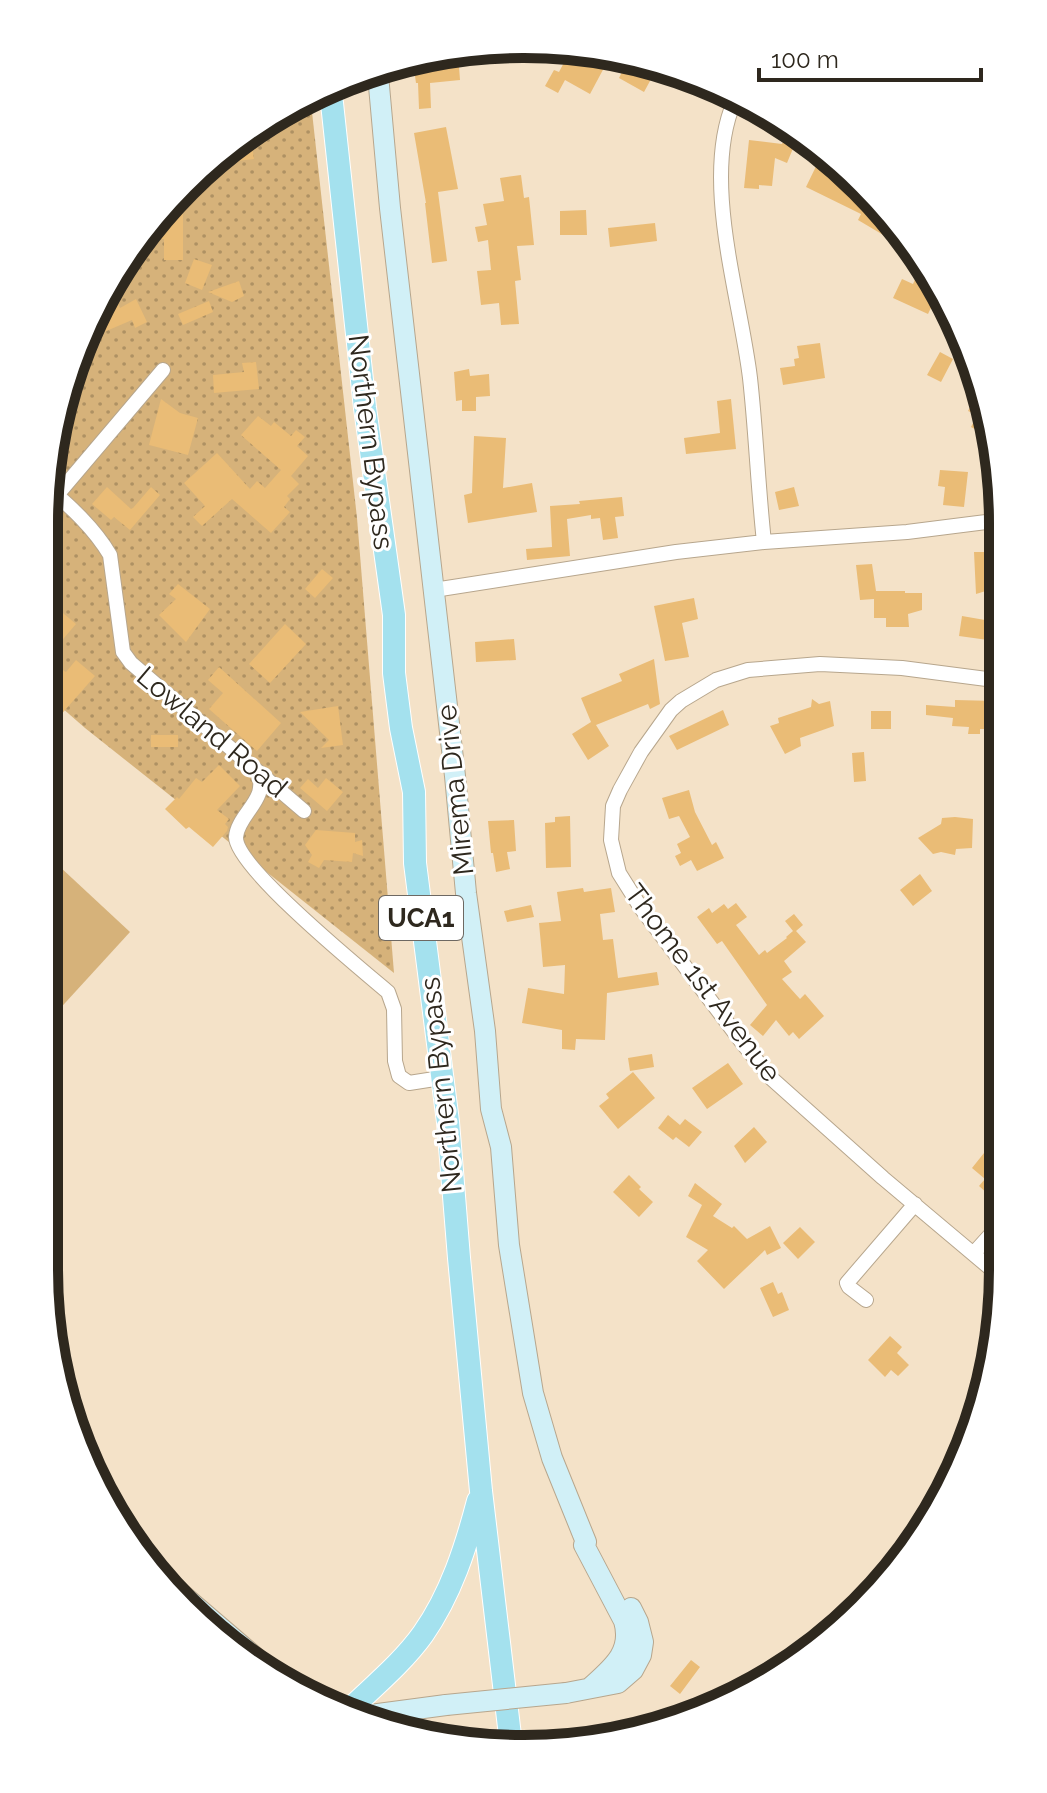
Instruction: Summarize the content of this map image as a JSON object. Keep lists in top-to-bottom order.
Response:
{
  "streets": {
    "main road": ["Northern Bypass", "UCA1"],
    "street": ["Lowland Road", "Mirema Drive", "Thome 1st Avenue"]
  },
  "scale_bar": "100 m"
}
